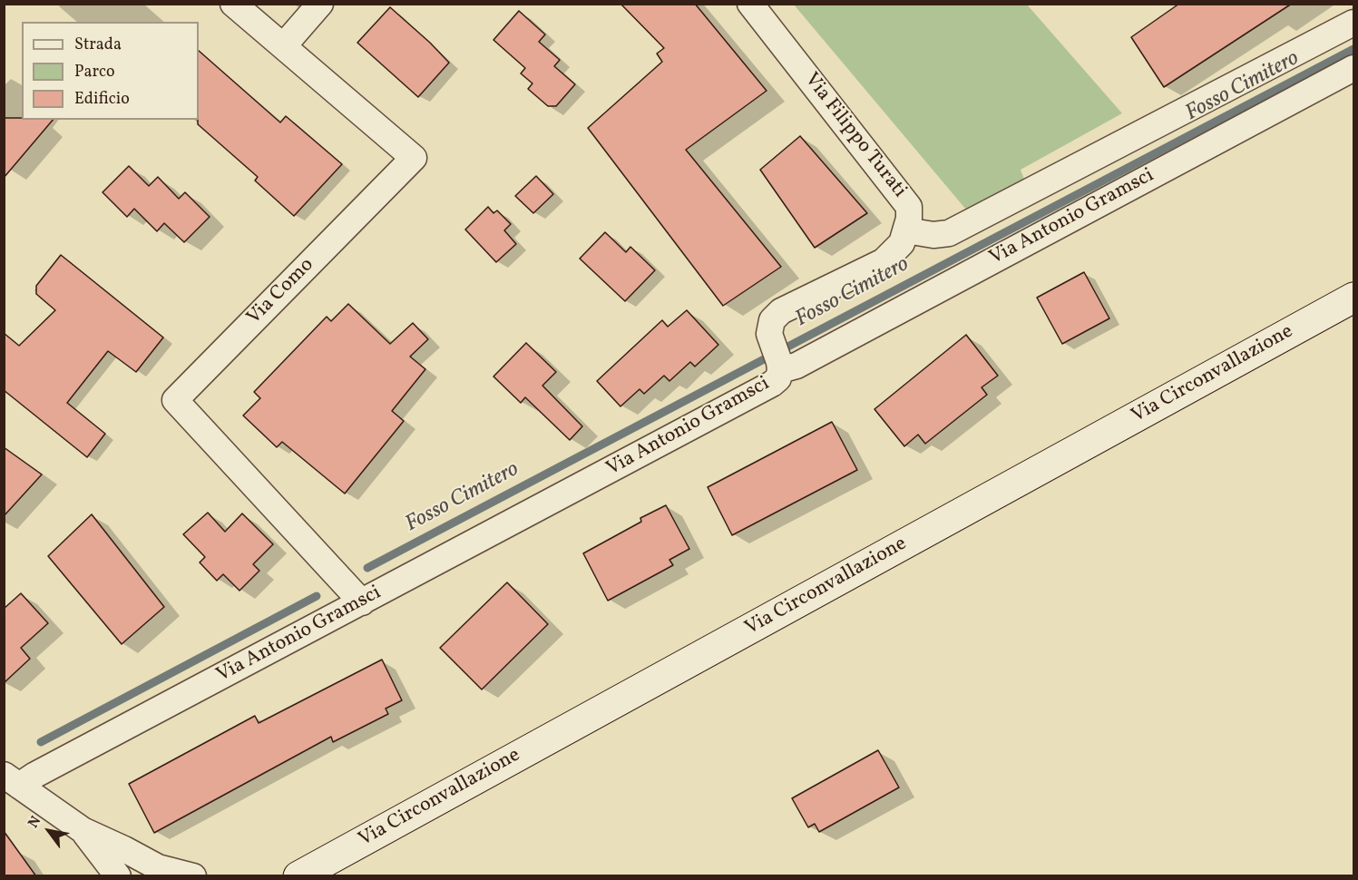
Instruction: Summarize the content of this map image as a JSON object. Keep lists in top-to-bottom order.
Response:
{
  "streets": {
    "main road": ["Via Circonvallazione"],
    "street": ["Via Filippo Turati", "Via Antonio Gramsci", "Via Como"]
  },
  "crossings": [
    ["Via Filippo Turati", "Via Antonio Gramsci"],
    ["Via Antonio Gramsci", "Via Como"]
  ],
  "water": ["Fosso Cimitero"],
  "legend": ["Strada", "Parco", "Edificio"],
  "north": "top left"
}
